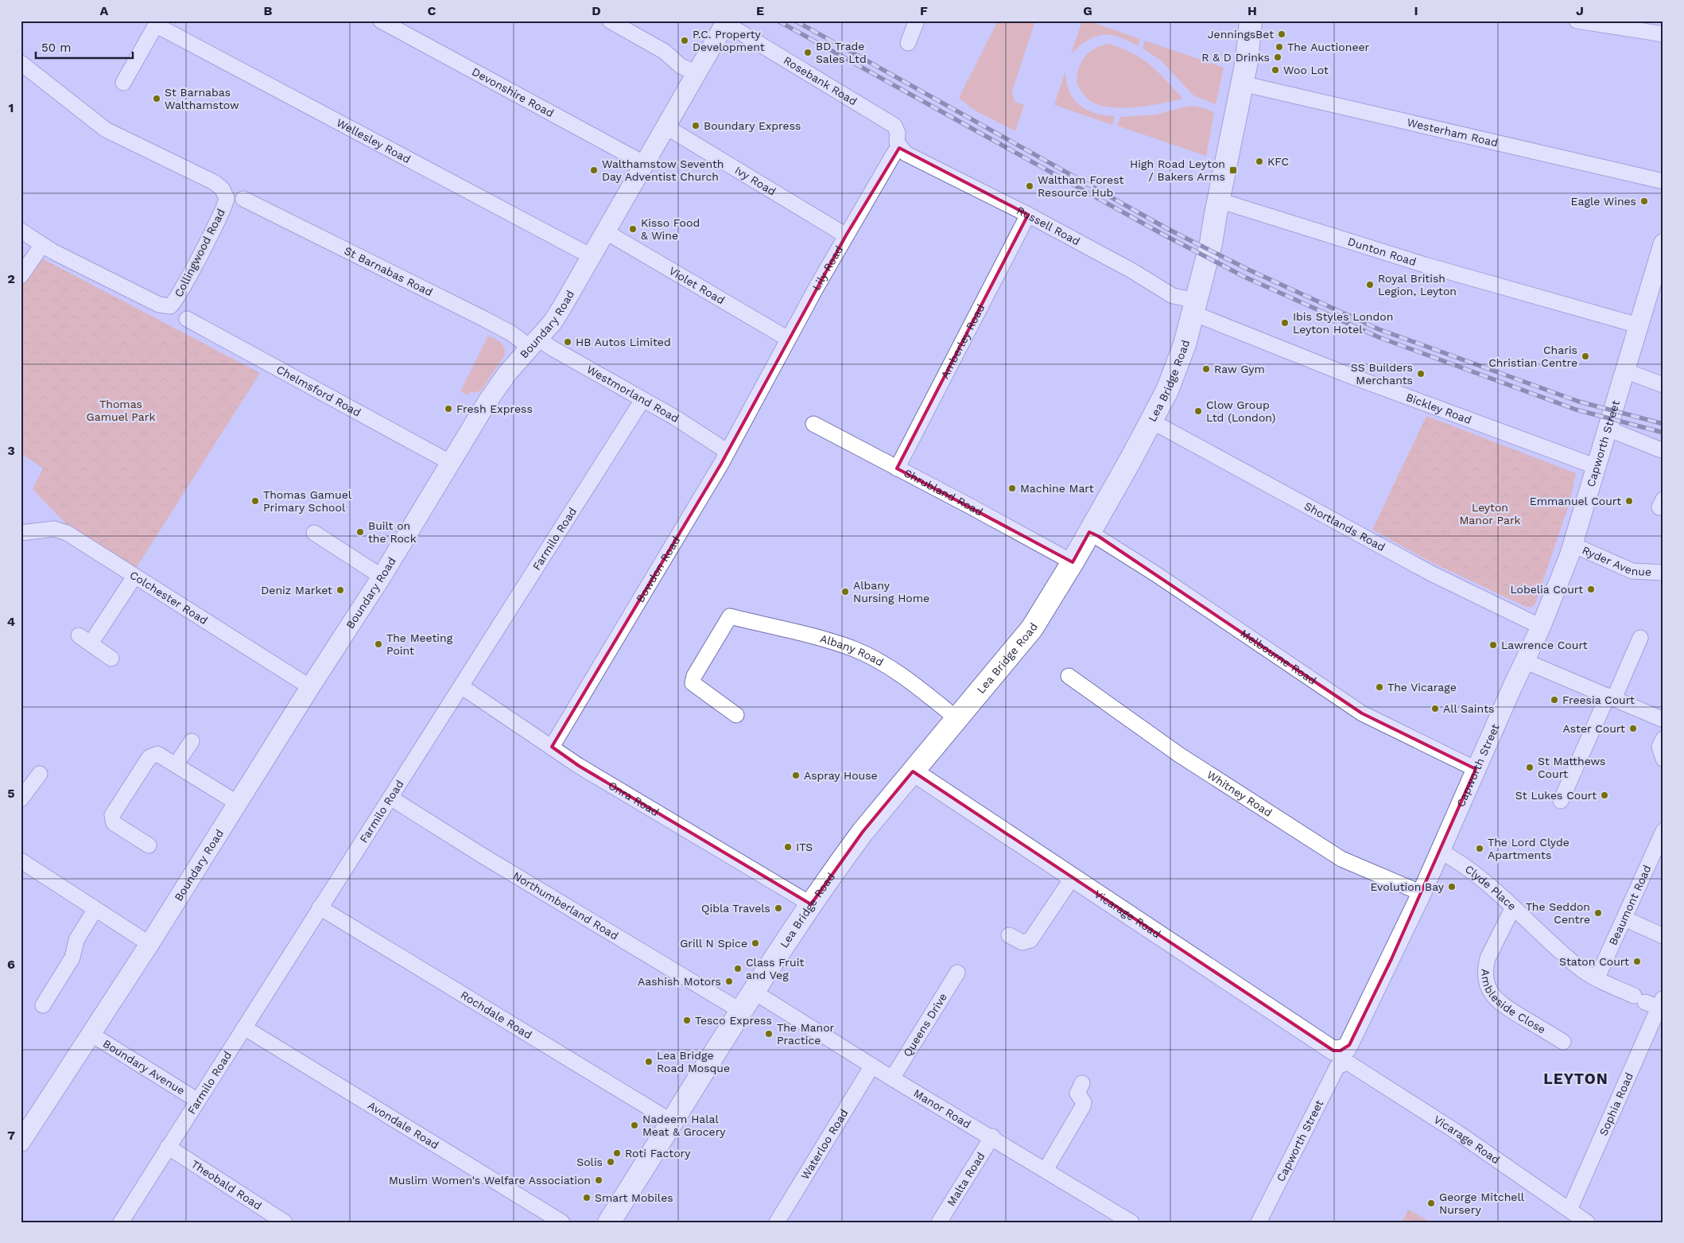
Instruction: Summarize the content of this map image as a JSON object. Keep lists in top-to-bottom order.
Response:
{
  "streets": {
    "main road": ["Lea Bridge Road"],
    "street": [
      "Rosebank Road",
      "Devonshire Road",
      "Westerham Road",
      "Wellesley Road",
      "Ivy Road",
      "Russell Road",
      "Dunton Road",
      "Collingwood Road",
      "Lily Road",
      "St Barnabas Road",
      "Violet Road",
      "Boundary Road",
      "Amberley Road",
      "Chelmsford Road",
      "Westmorland Road",
      "Bickley Road",
      "Capworth Street",
      "Shrubland Road",
      "Shortlands Road",
      "Farmilo Road",
      "Ryder Avenue",
      "Bowdon Road",
      "Colchester Road",
      "Albany Road",
      "Melbourne Road",
      "Whitney Road",
      "Onra Road",
      "Clyde Place",
      "Beaumont Road",
      "Northumberland Road",
      "Vicarage Road",
      "Ambleside Close",
      "Rochdale Road",
      "Queens Drive",
      "Boundary Avenue",
      "Sophia Road",
      "Manor Road",
      "Avondale Road",
      "Waterloo Road",
      "Malta Road",
      "Theobald Road"
    ]
  },
  "crossings": [
    ["Rosebank Road", "Russell Road"],
    ["Rosebank Road", "Lily Road"],
    ["Rosebank Road", "Boundary Road"],
    ["Devonshire Road", "Boundary Road"],
    ["Westerham Road", "Lea Bridge Road"],
    ["Wellesley Road", "Boundary Road"],
    ["Ivy Road", "Lily Road"],
    ["Ivy Road", "Boundary Road"],
    ["Russell Road", "Lily Road"],
    ["Russell Road", "Amberley Road"],
    ["Russell Road", "Lea Bridge Road"],
    ["Russell Road", "Bickley Road"],
    ["Dunton Road", "Lea Bridge Road"],
    ["Dunton Road", "Capworth Street"],
    ["Lily Road", "Violet Road"],
    ["Lily Road", "Bowdon Road"],
    ["St Barnabas Road", "Boundary Road"],
    ["St Barnabas Road", "Westmorland Road"],
    ["Violet Road", "Boundary Road"],
    ["Boundary Road", "Chelmsford Road"],
    ["Boundary Road", "Westmorland Road"],
    ["Boundary Road", "Colchester Road"],
    ["Boundary Road", "Boundary Avenue"],
    ["Amberley Road", "Shrubland Road"],
    ["Lea Bridge Road", "Bickley Road"],
    ["Lea Bridge Road", "Shrubland Road"],
    ["Lea Bridge Road", "Shortlands Road"],
    ["Lea Bridge Road", "Albany Road"],
    ["Lea Bridge Road", "Melbourne Road"],
    ["Lea Bridge Road", "Onra Road"],
    ["Lea Bridge Road", "Northumberland Road"],
    ["Lea Bridge Road", "Vicarage Road"],
    ["Lea Bridge Road", "Rochdale Road"],
    ["Lea Bridge Road", "Manor Road"],
    ["Westmorland Road", "Farmilo Road"],
    ["Westmorland Road", "Bowdon Road"],
    ["Bickley Road", "Capworth Street"],
    ["Capworth Street", "Shortlands Road"],
    ["Capworth Street", "Ryder Avenue"],
    ["Capworth Street", "Melbourne Road"],
    ["Capworth Street", "Whitney Road"],
    ["Capworth Street", "Clyde Place"],
    ["Capworth Street", "Vicarage Road"],
    ["Farmilo Road", "Onra Road"],
    ["Farmilo Road", "Northumberland Road"],
    ["Farmilo Road", "Rochdale Road"],
    ["Farmilo Road", "Boundary Avenue"],
    ["Farmilo Road", "Avondale Road"],
    ["Farmilo Road", "Theobald Road"],
    ["Bowdon Road", "Onra Road"],
    ["Clyde Place", "Beaumont Road"],
    ["Clyde Place", "Ambleside Close"],
    ["Clyde Place", "Sophia Road"],
    ["Vicarage Road", "Sophia Road"],
    ["Queens Drive", "Manor Road"],
    ["Manor Road", "Waterloo Road"],
    ["Manor Road", "Malta Road"]
  ],
  "districts": ["LEYTON"],
  "parks": ["Thomas Gamuel Park", "Leyton Manor Park"],
  "places": {
    "other": [
      "JenningsBet",
      "P.C. Property Development",
      "The Auctioneer",
      "BD Trade Sales Ltd",
      "R & D Drinks",
      "Woo Lot",
      "St Barnabas Walthamstow",
      "Boundary Express",
      "KFC",
      "Walthamstow Seventh Day Adventist Church",
      "Waltham Forest Resource Hub",
      "Eagle Wines",
      "Kisso Food & Wine",
      "Royal British Legion, Leyton",
      "Ibis Styles London Leyton Hotel",
      "HB Autos Limited",
      "Charis Christian Centre",
      "Raw Gym",
      "SS Builders Merchants",
      "Fresh Express",
      "Clow Group Ltd (London)",
      "Machine Mart",
      "Thomas Gamuel Primary School",
      "Emmanuel Court",
      "Built on the Rock",
      "Lobelia Court",
      "Deniz Market",
      "Albany Nursing Home",
      "The Meeting Point",
      "Lawrence Court",
      "The Vicarage",
      "Freesia Court",
      "All Saints",
      "Aster Court",
      "St Matthews Court",
      "Aspray House",
      "St Lukes Court",
      "ITS",
      "The Lord Clyde Apartments",
      "Evolution Bay",
      "Qibla Travels",
      "The Seddon Centre",
      "Grill N Spice",
      "Staton Court",
      "Class Fruit and Veg",
      "Aashish Motors",
      "Tesco Express",
      "The Manor Practice",
      "Lea Bridge Road Mosque",
      "Nadeem Halal Meat & Grocery",
      "Roti Factory",
      "Solis",
      "Muslim Women's Welfare Association",
      "Smart Mobiles",
      "George Mitchell Nursery"
    ],
    "transit": ["High Road Leyton / Bakers Arms"]
  },
  "scale_bar": "50 m",
  "grid": {
    "columns": [
      "A",
      "B",
      "C",
      "D",
      "E",
      "F",
      "G",
      "H",
      "I",
      "J"
    ],
    "rows": [
      "1",
      "2",
      "3",
      "4",
      "5",
      "6",
      "7"
    ]
  }
}
